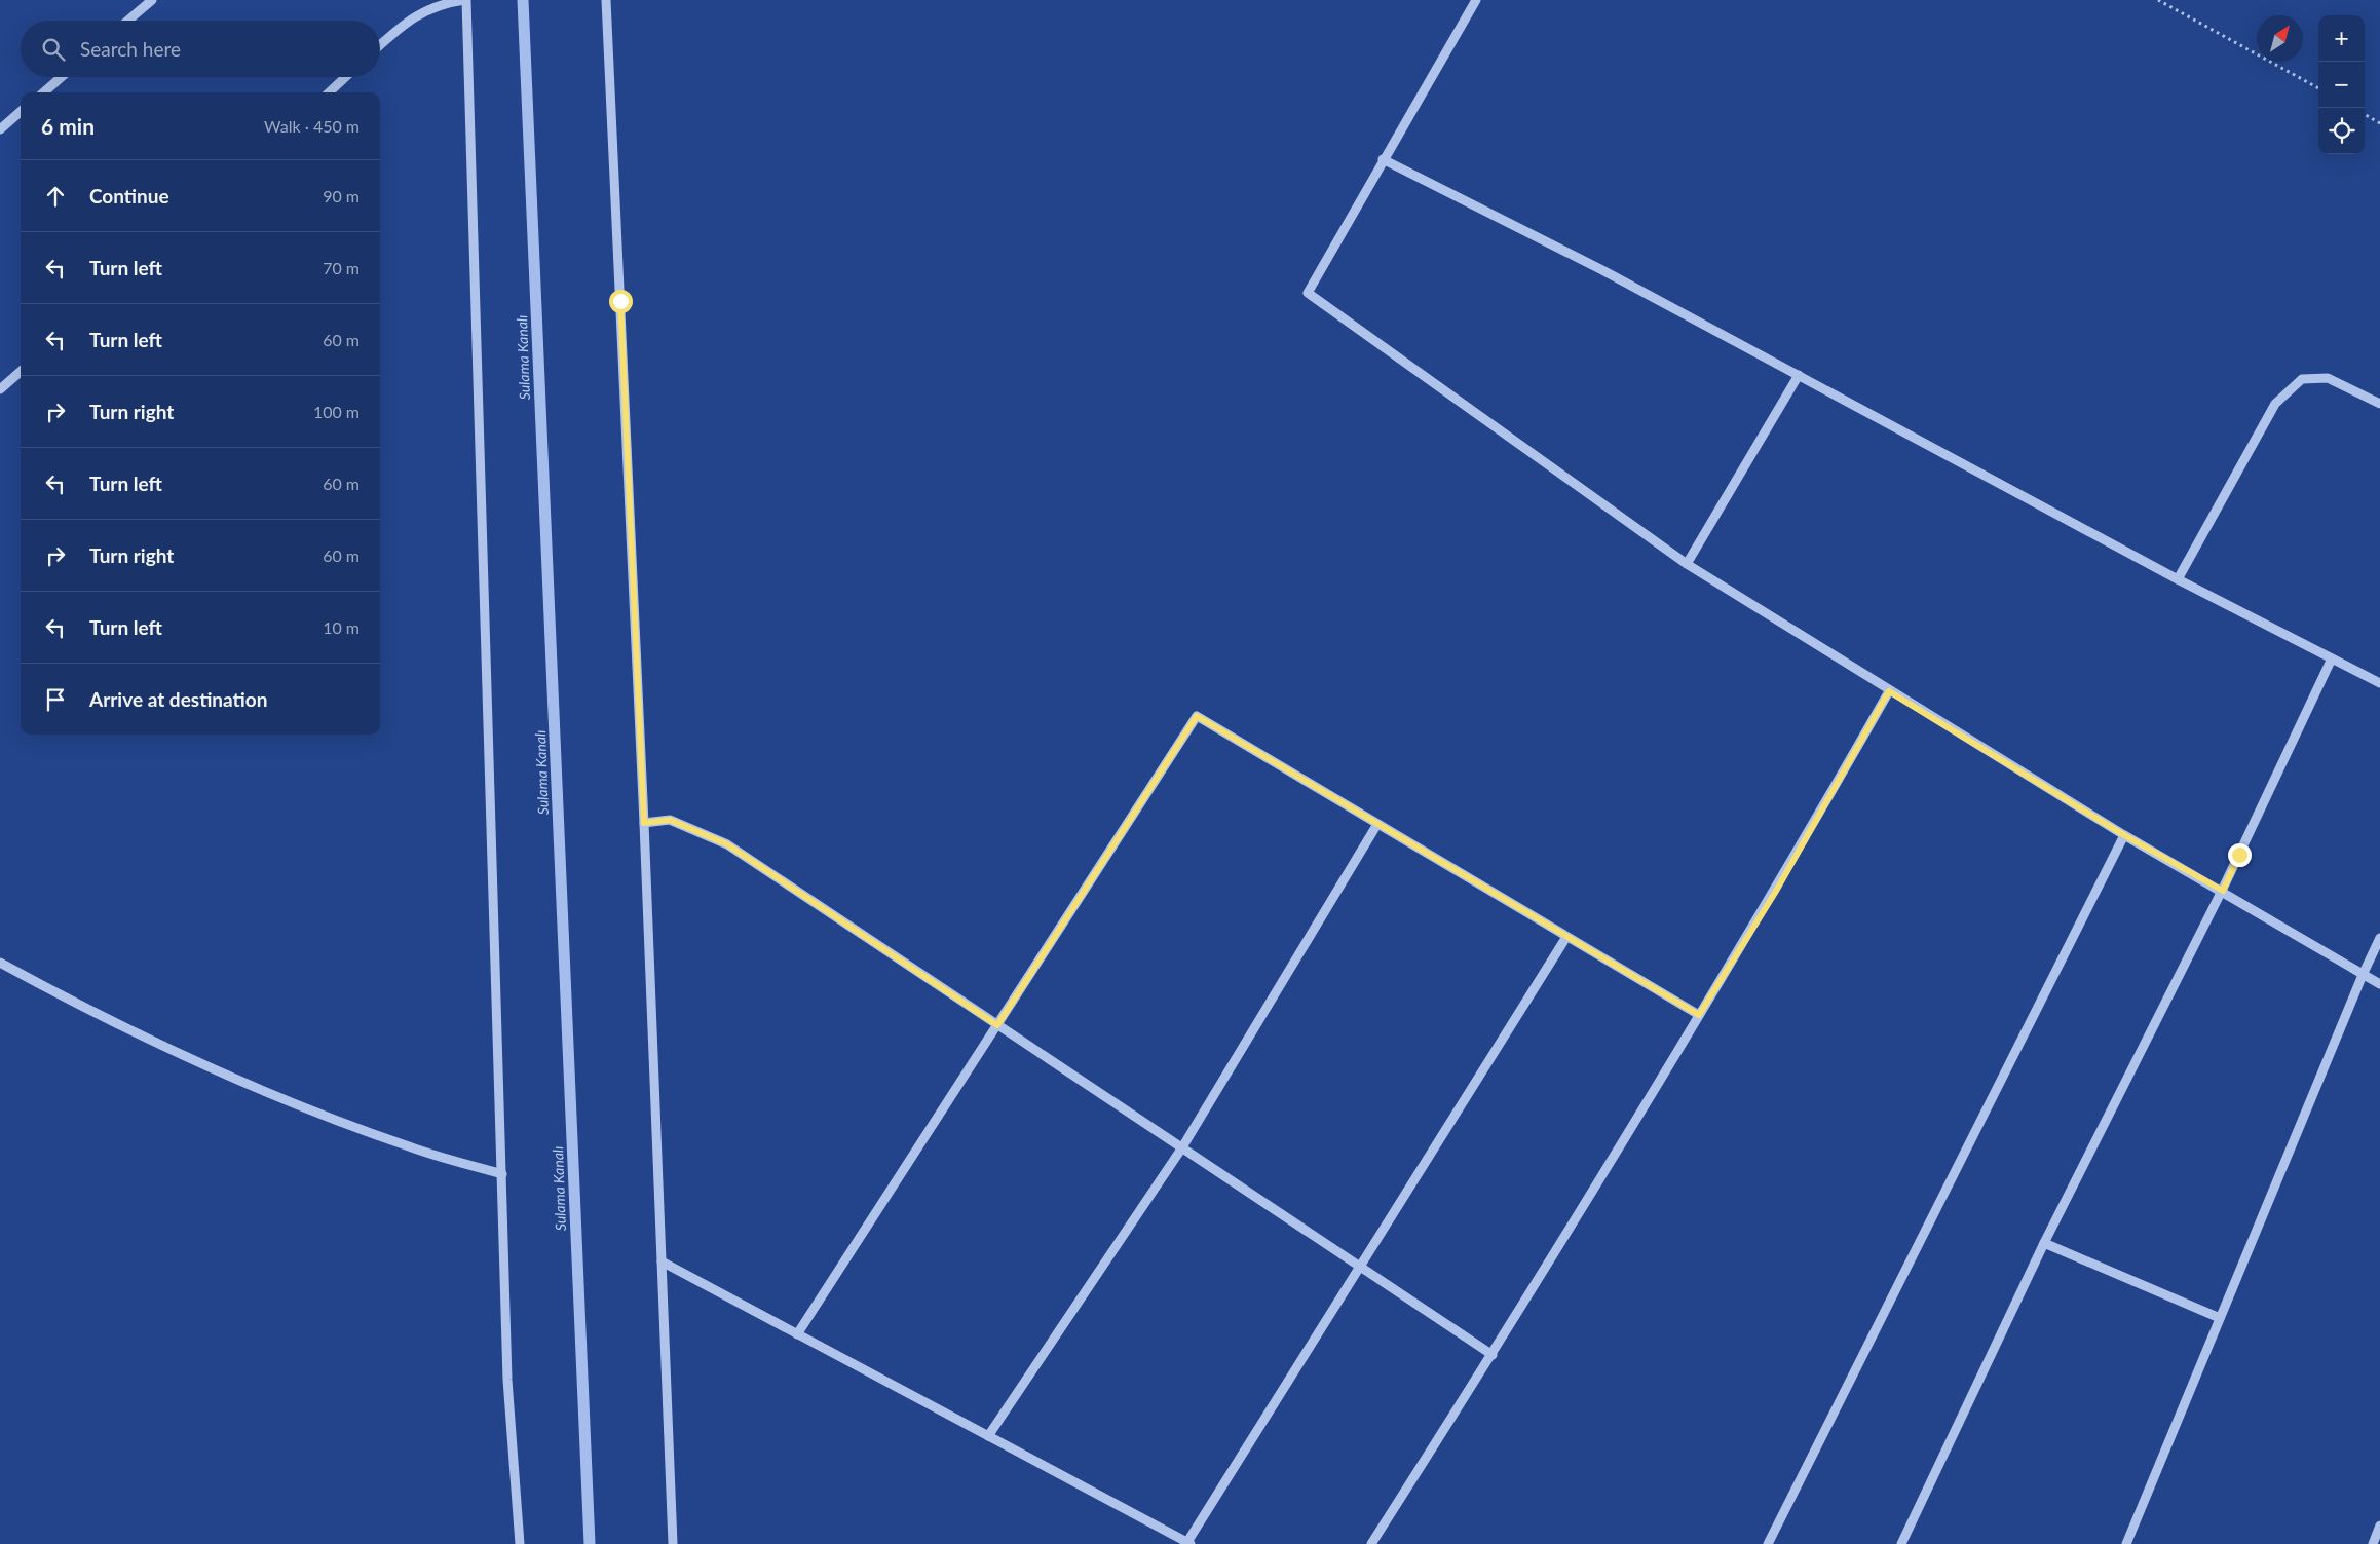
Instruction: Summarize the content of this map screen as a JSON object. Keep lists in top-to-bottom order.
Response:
{
  "water": ["Sulama Kanalı"],
  "north": "top right",
  "page": {
    "map_buttons": ["+", "−"],
    "search": "Search here",
    "heading": ["6 min", "Walk · 450 m"],
    "list": [
      ["Continue", "90 m"],
      ["Turn left", "70 m"],
      ["Turn left", "60 m"],
      ["Turn right", "100 m"],
      ["Turn left", "60 m"],
      ["Turn right", "60 m"],
      ["Turn left", "10 m"],
      "Arrive at destination"
    ]
  }
}
